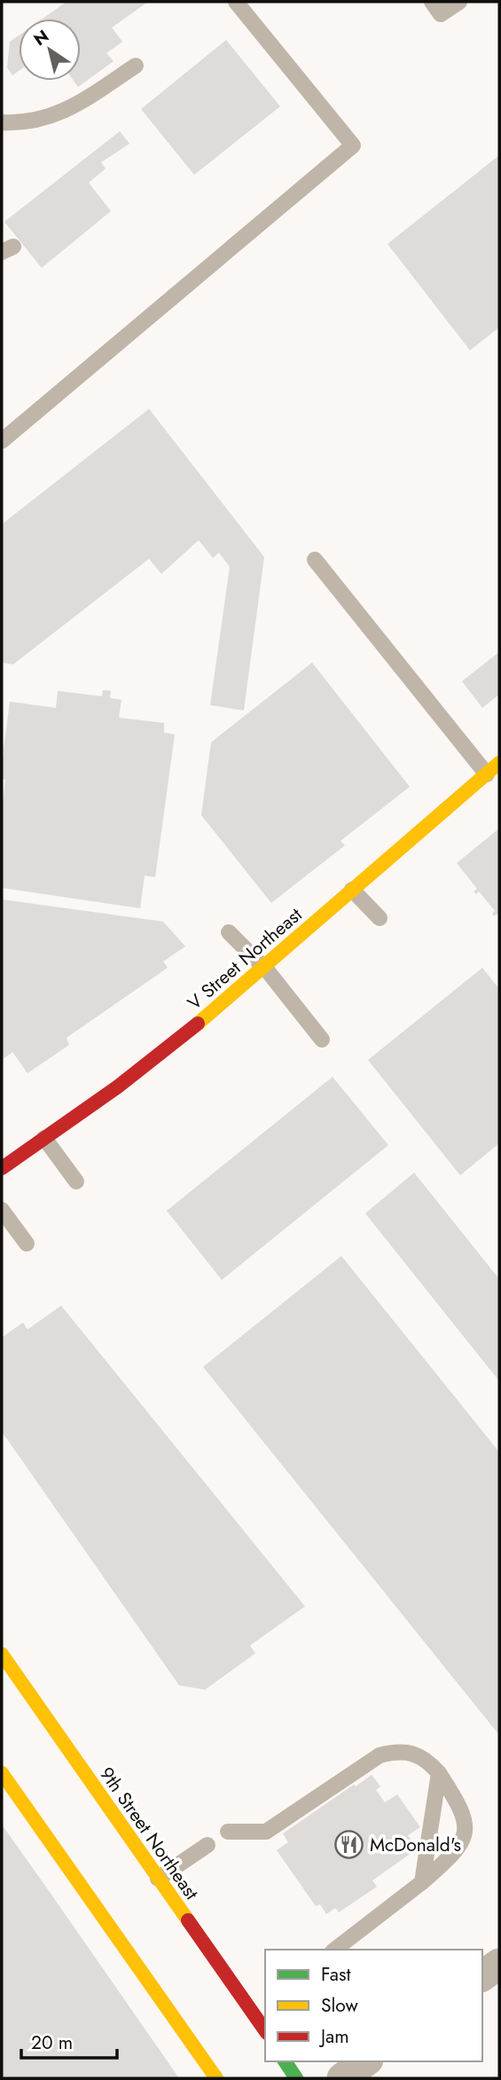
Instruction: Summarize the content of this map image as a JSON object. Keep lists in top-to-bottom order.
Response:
{
  "streets": {
    "main road": ["V Street Northeast", "9th Street Northeast"]
  },
  "places": {
    "restaurant": ["McDonald's"]
  },
  "legend": ["Fast", "Slow", "Jam"],
  "scale_bar": "20 m",
  "north": "top left"
}
